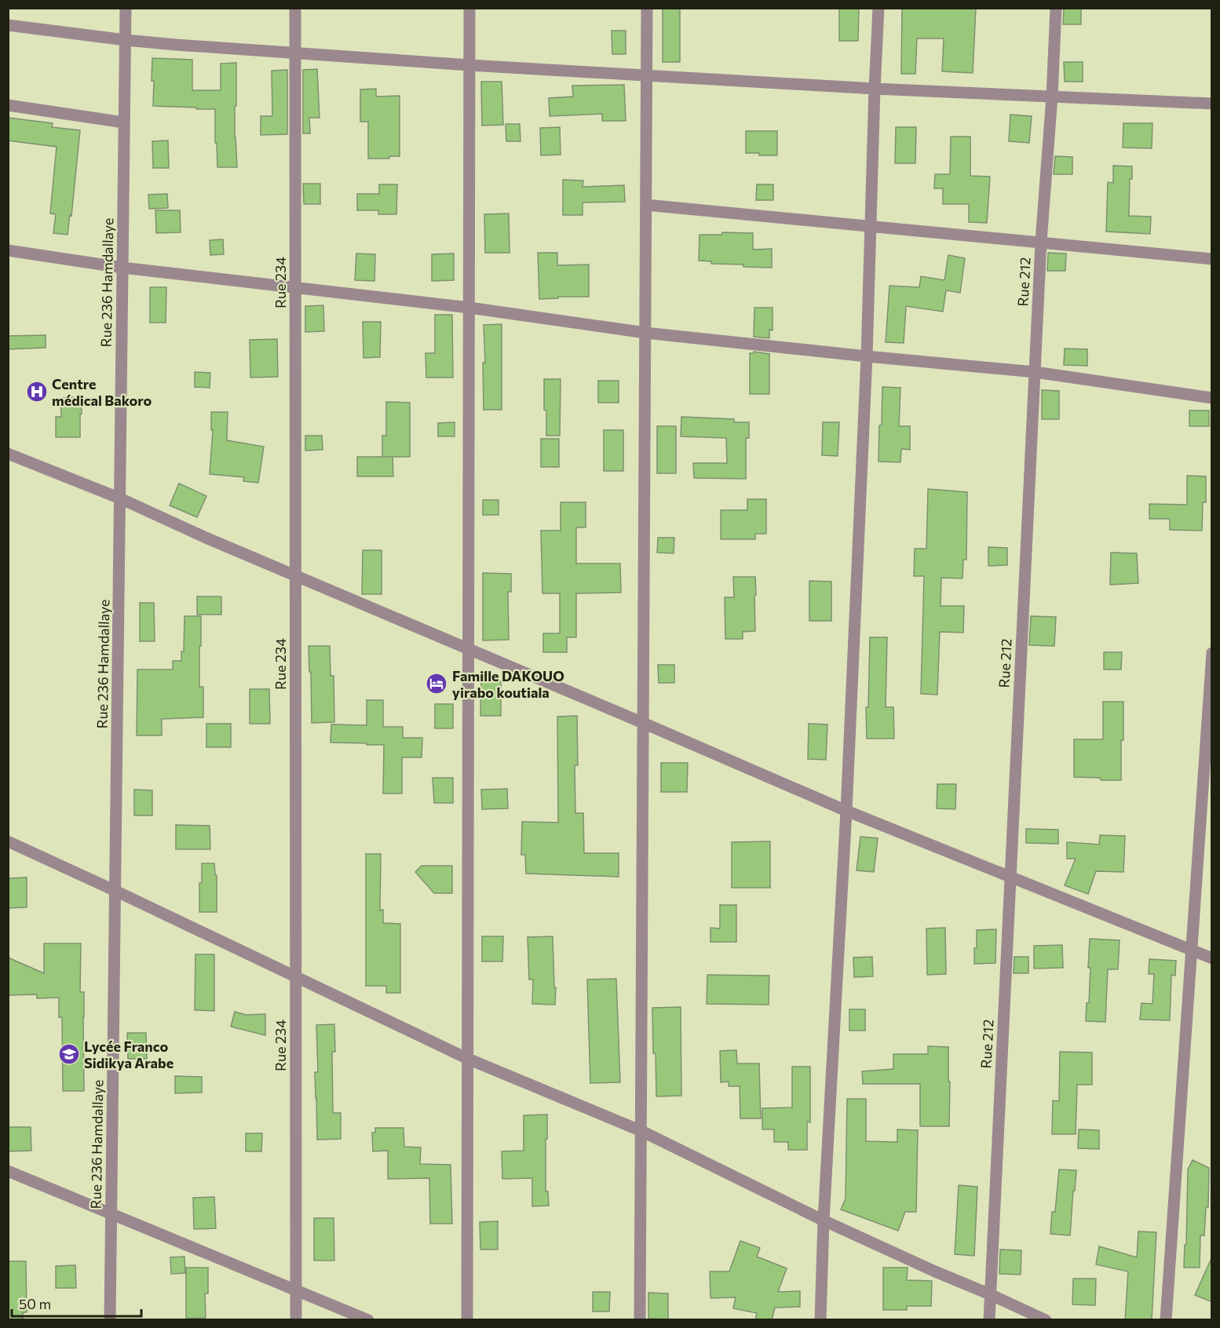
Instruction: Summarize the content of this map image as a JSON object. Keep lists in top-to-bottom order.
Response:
{
  "streets": {
    "street": ["Rue 212", "Rue 236 Hamdallaye", "Rue 234"]
  },
  "places": {
    "hospital": ["Centre médical Bakoro"],
    "hotel": ["Famille DAKOUO yirabo koutiala"],
    "school or university": ["Lycée Franco Sidikya Arabe"]
  },
  "scale_bar": "50 m"
}
